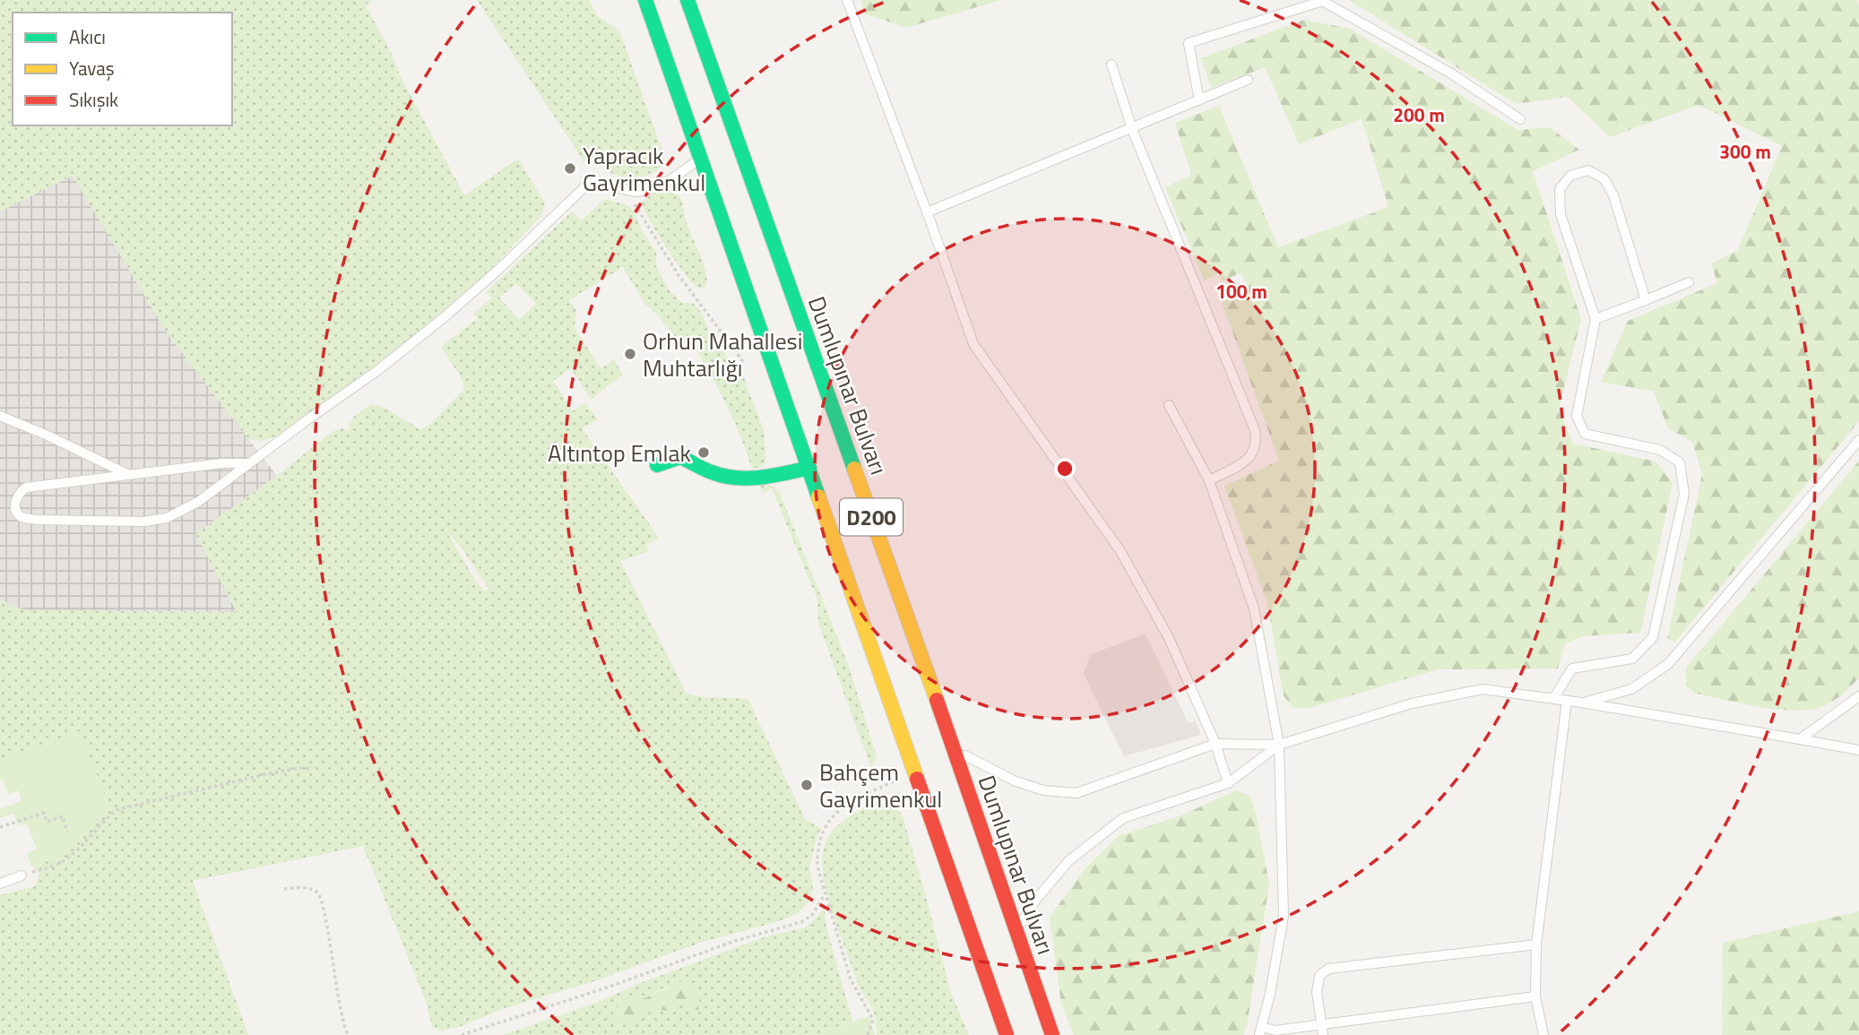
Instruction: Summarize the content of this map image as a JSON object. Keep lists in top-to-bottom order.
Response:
{
  "streets": {
    "main road": ["Dumlupınar Bulvarı", "D200"]
  },
  "places": [
    "Yapracık Gayrimenkul",
    "Orhun Mahallesi Muhtarlığı",
    "Altıntop Emlak",
    "Bahçem Gayrimenkul"
  ],
  "legend": ["Akıcı", "Yavaş", "Sıkışık"],
  "rings": ["200 m", "300 m", "100 m"]
}
